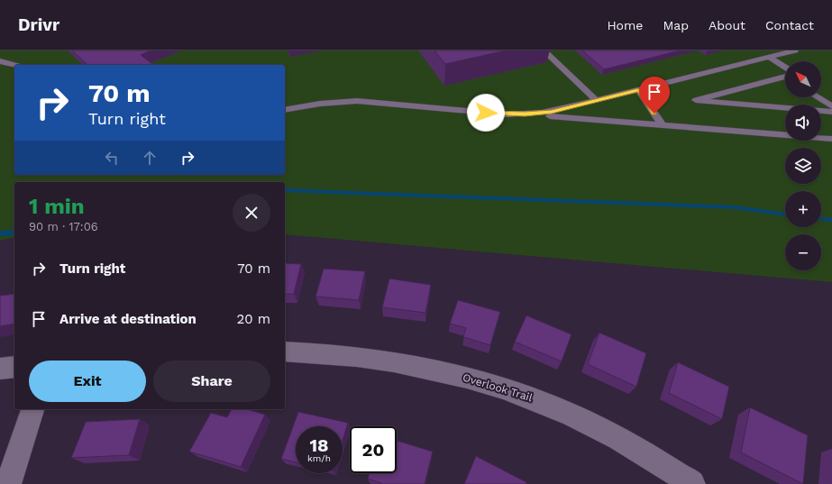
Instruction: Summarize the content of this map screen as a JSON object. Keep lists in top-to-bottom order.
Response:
{
  "streets": {
    "street": ["Overlook Trail"]
  },
  "north": "top left",
  "page": {
    "header": "Drivr",
    "nav": [
      "Home",
      "Map",
      "About",
      "Contact"
    ],
    "map_buttons": ["+", "−"],
    "turn": ["70 m", "Turn right"],
    "heading": ["1 min", "90 m · 17:06"],
    "list": [
      {
        "name": "Turn right",
        "value": "70 m"
      },
      {
        "name": "Arrive at destination",
        "value": "20 m"
      }
    ],
    "buttons": ["Exit", "Share"],
    "speed": "18 km/h",
    "limit": "20"
  }
}
